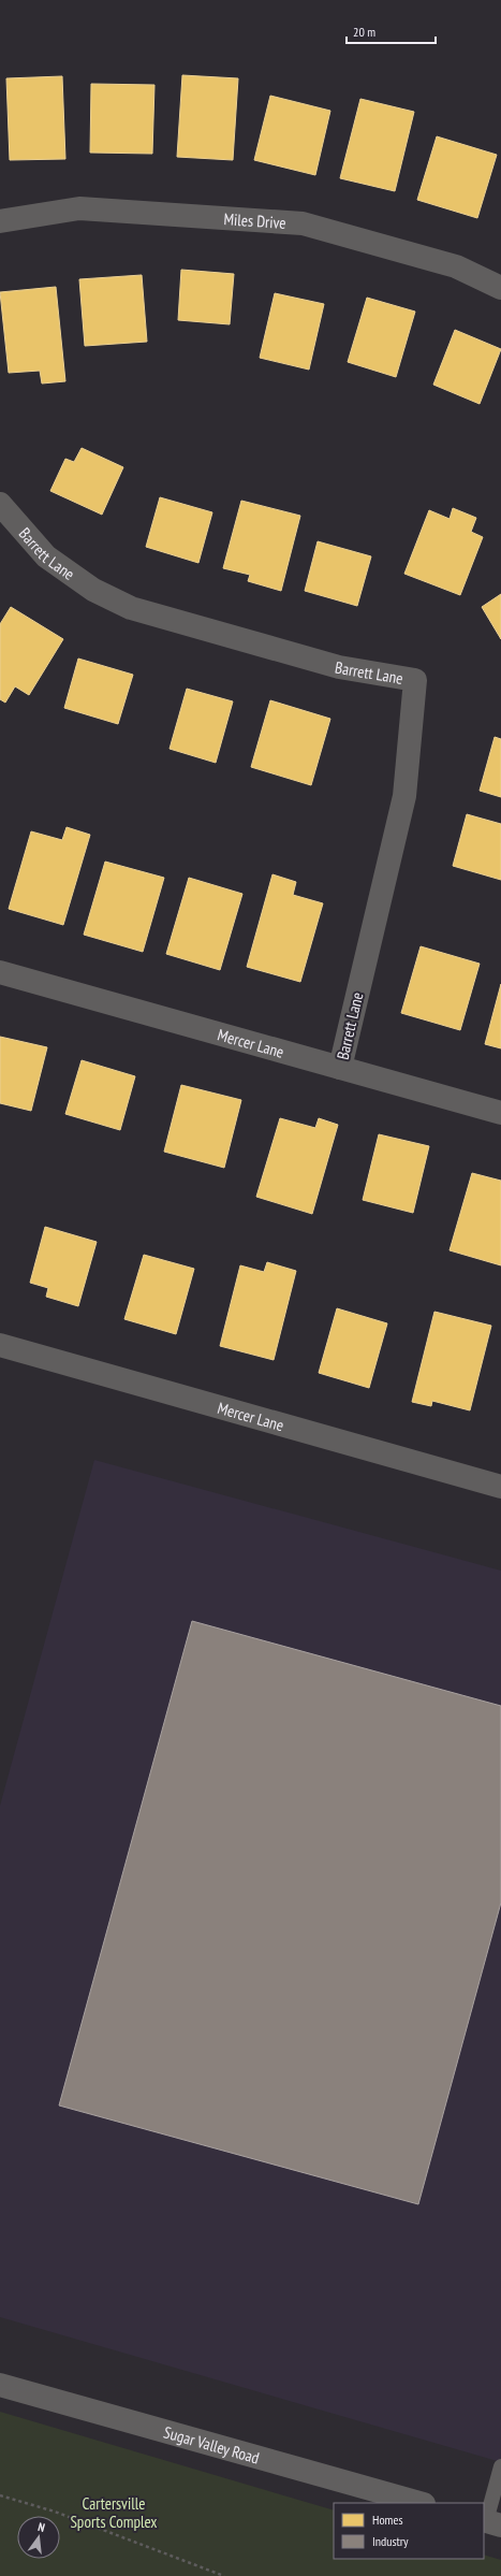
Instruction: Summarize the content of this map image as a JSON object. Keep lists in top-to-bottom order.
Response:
{
  "streets": {
    "street": [
      "Miles Drive",
      "Barrett Lane",
      "Mercer Lane",
      "Sugar Valley Road"
    ]
  },
  "crossings": [
    ["Barrett Lane", "Mercer Lane"]
  ],
  "parks": ["Cartersville Sports Complex"],
  "legend": ["Homes", "Industry"],
  "scale_bar": "20 m",
  "north": "top"
}
